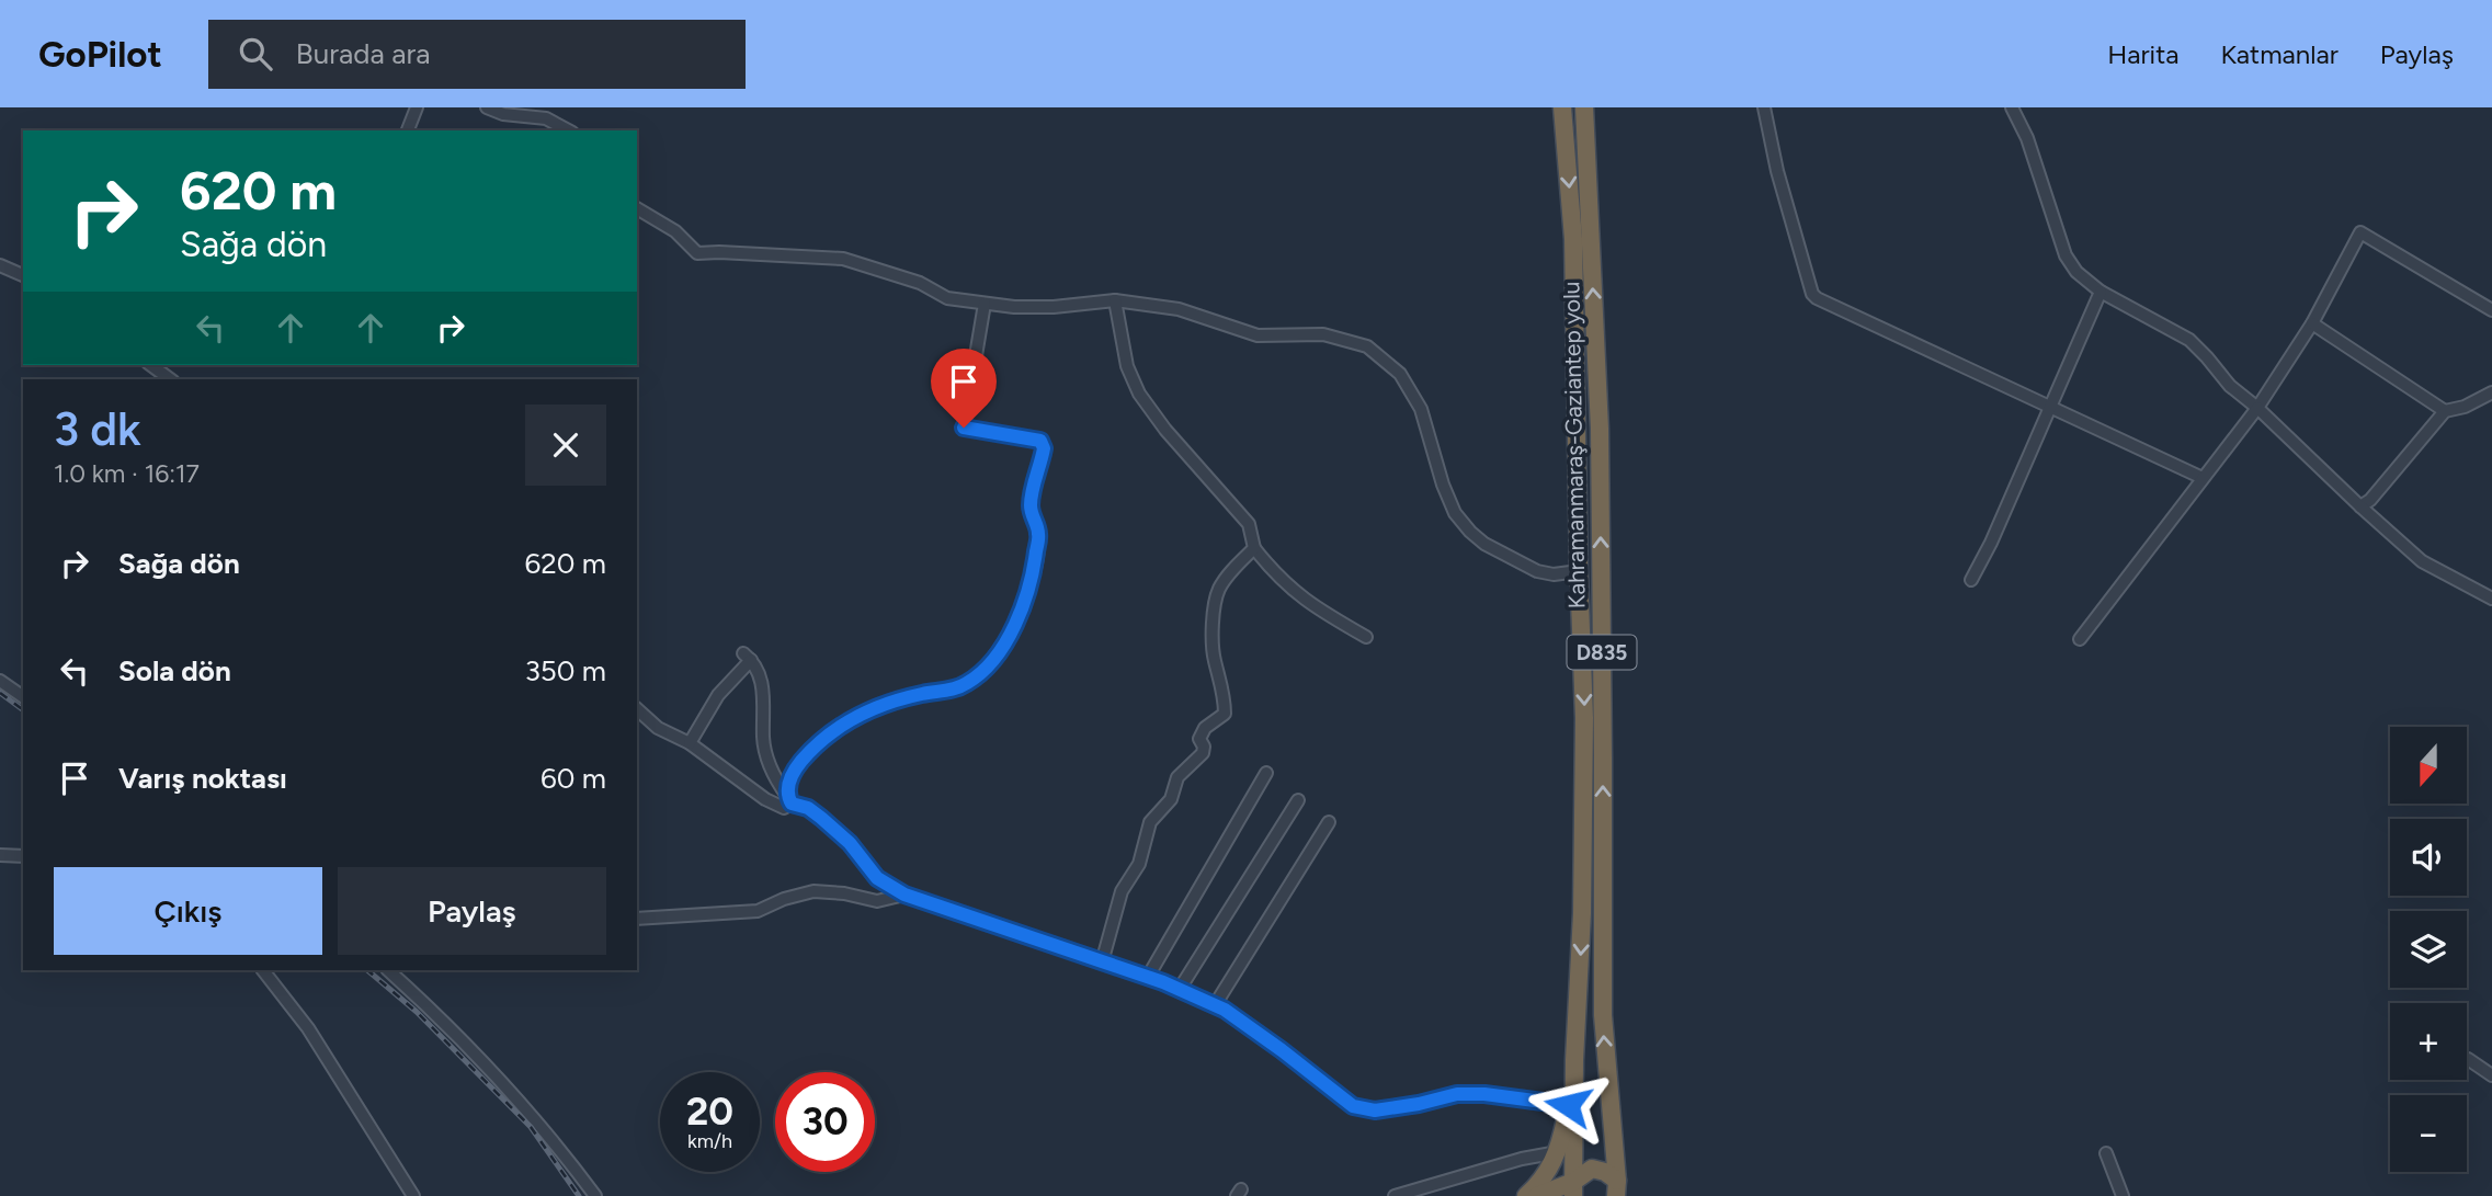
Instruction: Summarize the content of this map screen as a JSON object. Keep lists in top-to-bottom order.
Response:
{
  "streets": {
    "highway": ["Kahramanmaraş-Gaziantep yolu", "D835"]
  },
  "north": "bottom",
  "page": {
    "header": "GoPilot",
    "search": "Burada ara",
    "nav": ["Harita", "Katmanlar", "Paylaş"],
    "turn": ["620 m", "Sağa dön"],
    "heading": ["3 dk", "1.0 km · 16:17"],
    "list": [
      {
        "name": "Sağa dön",
        "value": "620 m"
      },
      {
        "name": "Sola dön",
        "value": "350 m"
      },
      {
        "name": "Varış noktası",
        "value": "60 m"
      }
    ],
    "map_buttons": ["+", "−"],
    "buttons": ["Çıkış", "Paylaş"],
    "speed": "20 km/h",
    "limit": "30"
  }
}
